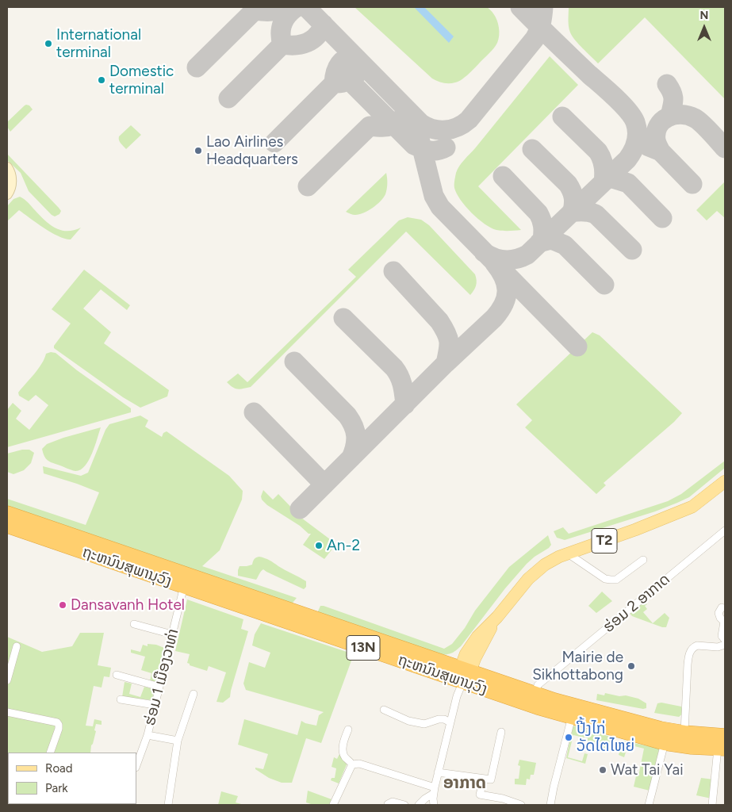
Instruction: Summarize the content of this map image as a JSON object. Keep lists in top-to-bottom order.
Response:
{
  "streets": {
    "highway": ["ຖະຫນົນສຸພານຸວົງ", "13N"],
    "main road": ["T2"],
    "street": ["ຮ່ອມ 2 ອາກາດ", "ຮ່ອມ 1 ເມືອງວາທ່າ"]
  },
  "crossings": [
    ["T2", "ຖະຫນົນສຸພານຸວົງ"],
    ["ຖະຫນົນສຸພານຸວົງ", "ຮ່ອມ 2 ອາກາດ"],
    ["ຖະຫນົນສຸພານຸວົງ", "ຮ່ອມ 1 ເມືອງວາທ່າ"]
  ],
  "districts": ["ອາກາດ"],
  "places": [
    "International terminal",
    "Domestic terminal",
    "Lao Airlines Headquarters",
    "An-2",
    "Dansavanh Hotel",
    "Mairie de Sikhottabong",
    "ປີ້ງໄກ່ ວັດໄຕໄຫຍ່",
    "Wat Tai Yai"
  ],
  "legend": ["Road", "Park"],
  "north": "top"
}
